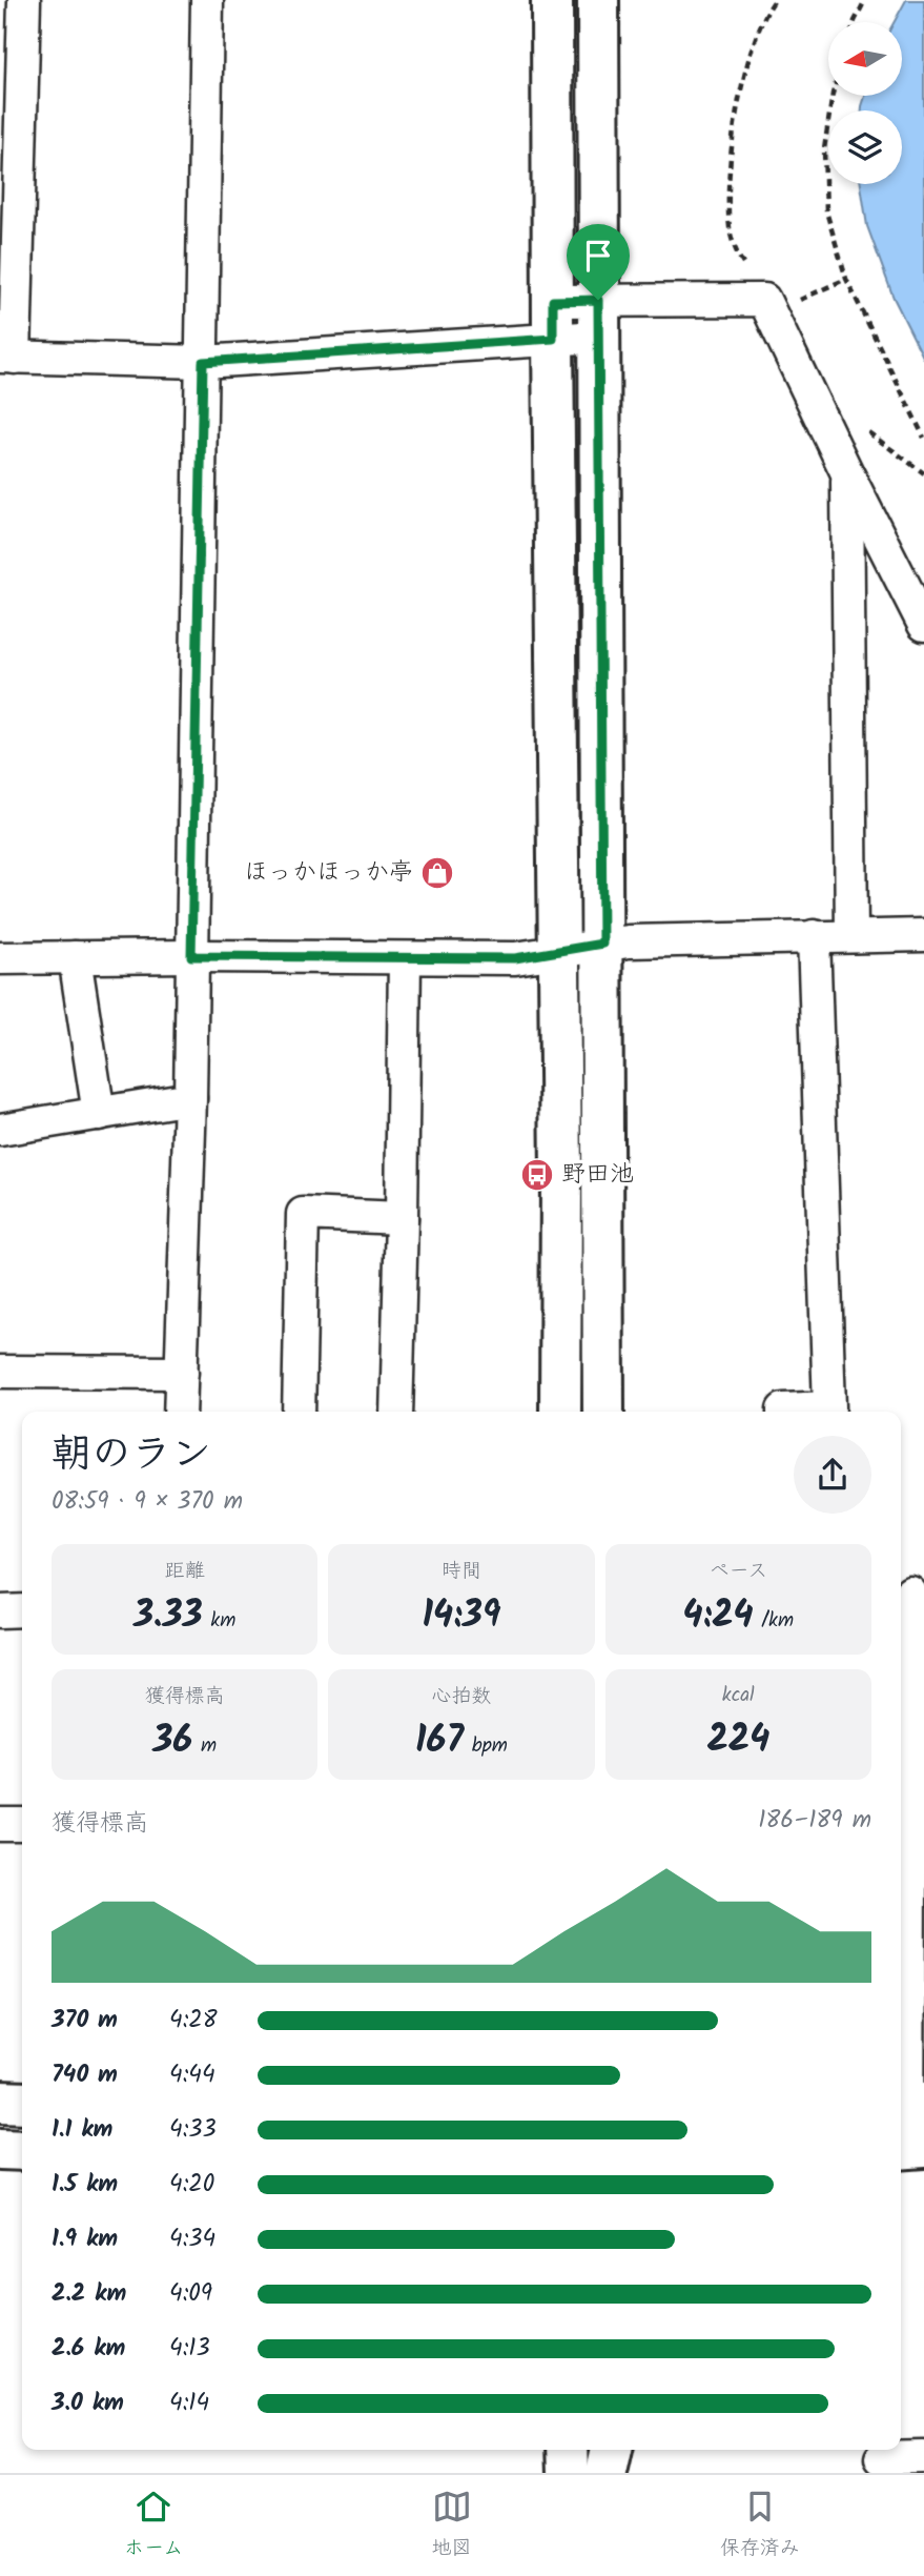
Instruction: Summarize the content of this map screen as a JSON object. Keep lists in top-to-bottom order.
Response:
{
  "places": {
    "shop": ["ほっかほっか亭"],
    "bus stop": ["野田池"]
  },
  "north": "left",
  "page": {
    "heading": ["朝のラン", "08:59 · 9 × 370 m"],
    "stats": [
      ["距離", "3.33 km"],
      ["時間", "14:39"],
      ["ペース", "4:24 /km"],
      ["獲得標高", "36 m"],
      ["心拍数", "167 bpm"],
      ["kcal", "224"]
    ],
    "chart": ["獲得標高", "186–189 m"],
    "list": [
      {
        "name": "370 m",
        "note": "4:28"
      },
      {
        "name": "740 m",
        "note": "4:44"
      },
      {
        "name": "1.1 km",
        "note": "4:33"
      },
      {
        "name": "1.5 km",
        "note": "4:20"
      },
      {
        "name": "1.9 km",
        "note": "4:34"
      },
      {
        "name": "2.2 km",
        "note": "4:09"
      },
      {
        "name": "2.6 km",
        "note": "4:13"
      },
      {
        "name": "3.0 km",
        "note": "4:14"
      }
    ],
    "tabs": ["ホーム", "地図", "保存済み"]
  }
}
